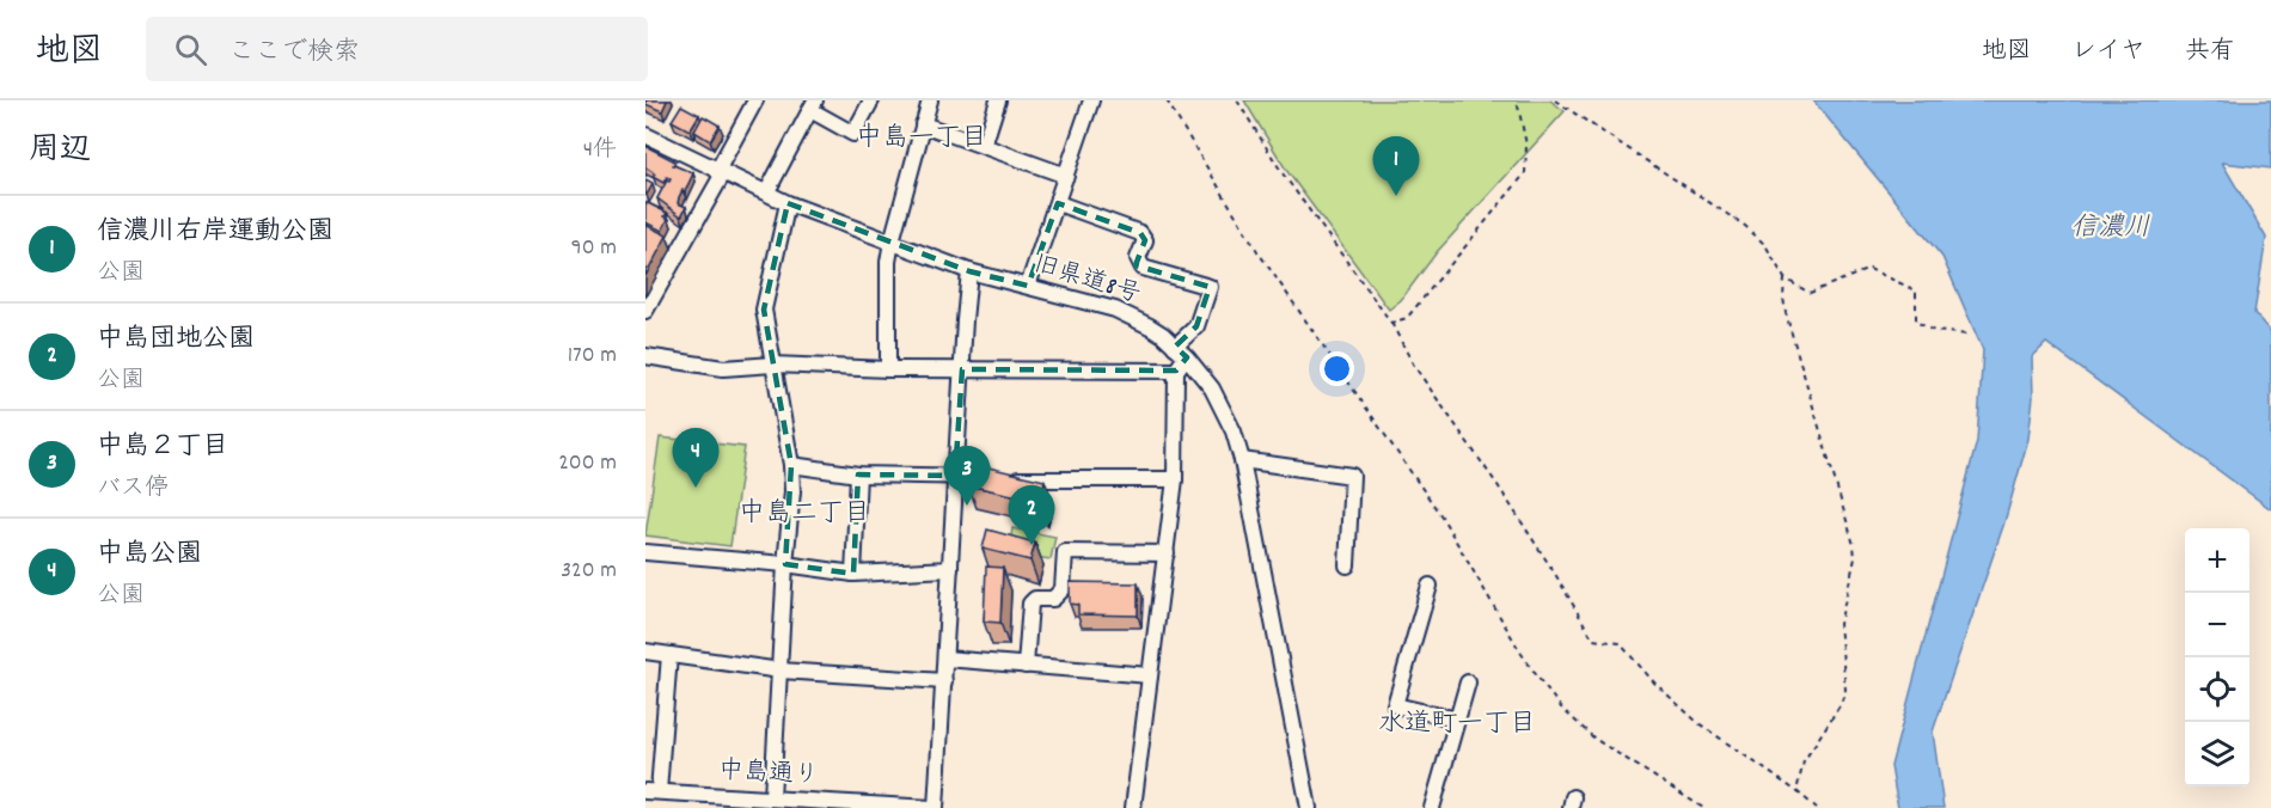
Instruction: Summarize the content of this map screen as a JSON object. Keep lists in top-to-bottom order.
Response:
{
  "streets": {
    "street": ["旧県道8号", "中島通り"]
  },
  "districts": ["中島一丁目", "中島二丁目", "水道町一丁目"],
  "water": ["信濃川"],
  "page": {
    "header": "地図",
    "search": "ここで検索",
    "nav": ["地図", "レイヤ", "共有"],
    "heading": ["周辺", "4件"],
    "pins": [
      "1",
      "4",
      "3",
      "2"
    ],
    "list": [
      {
        "mark": "1",
        "name": "信濃川右岸運動公園",
        "note": "公園",
        "value": "90 m"
      },
      {
        "mark": "2",
        "name": "中島団地公園",
        "note": "公園",
        "value": "170 m"
      },
      {
        "mark": "3",
        "name": "中島２丁目",
        "note": "バス停",
        "value": "200 m"
      },
      {
        "mark": "4",
        "name": "中島公園",
        "note": "公園",
        "value": "320 m"
      }
    ],
    "map_buttons": ["+", "−"]
  }
}
